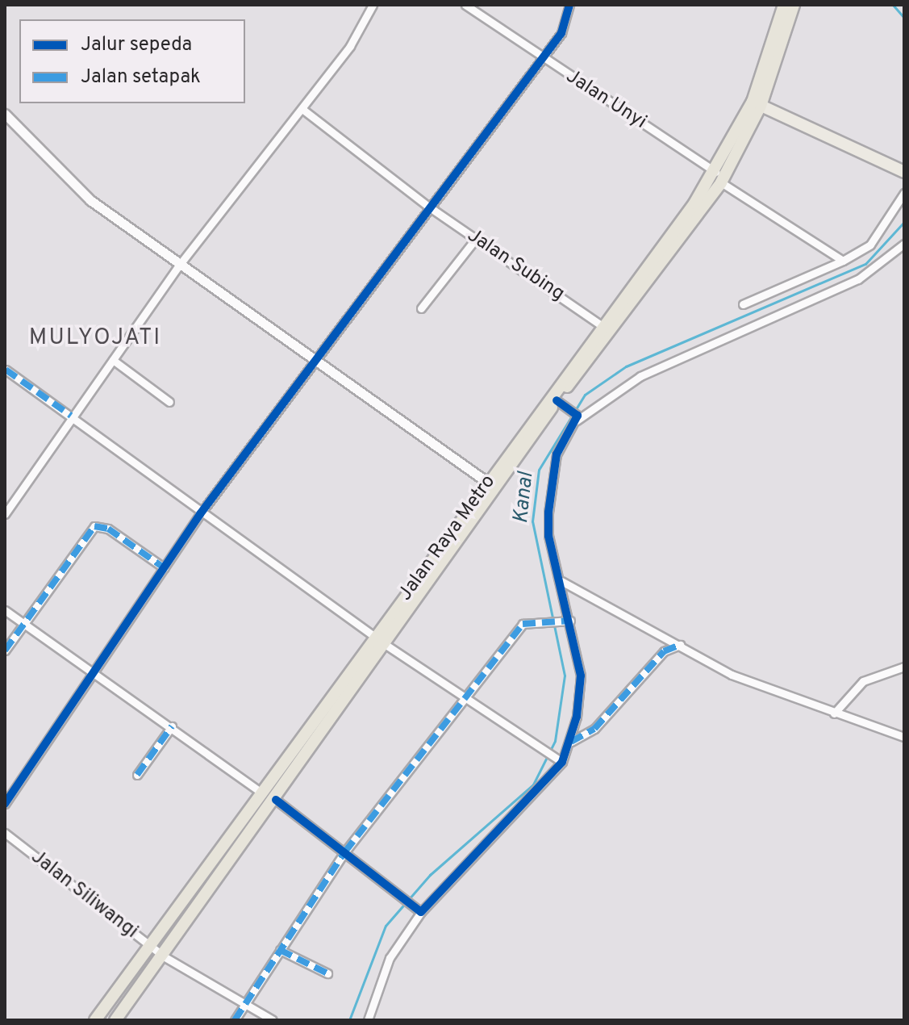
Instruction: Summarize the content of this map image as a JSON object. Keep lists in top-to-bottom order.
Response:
{
  "streets": {
    "highway": ["Jalan Raya Metro"],
    "street": ["Jalan Unyi", "Jalan Subing", "Jalan Siliwangi"]
  },
  "crossings": [
    ["Jalan Unyi", "Jalan Raya Metro"],
    ["Jalan Subing", "Jalan Raya Metro"],
    ["Jalan Raya Metro", "Jalan Siliwangi"]
  ],
  "districts": ["MULYOJATI"],
  "water": ["Kanal"],
  "legend": ["Jalur sepeda", "Jalan setapak"]
}
